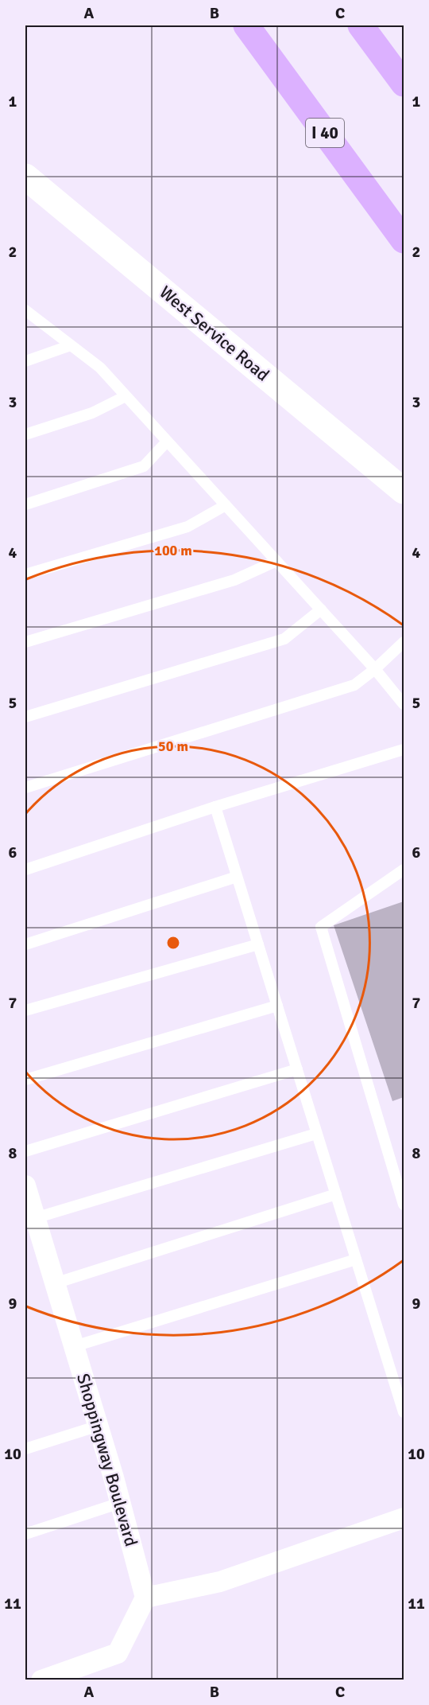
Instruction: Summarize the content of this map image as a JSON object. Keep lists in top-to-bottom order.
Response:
{
  "streets": {
    "highway": ["I 40"],
    "main road": ["West Service Road"],
    "street": ["Shoppingway Boulevard"]
  },
  "grid": {
    "columns": ["A", "B", "C"],
    "rows": [
      "1",
      "2",
      "3",
      "4",
      "5",
      "6",
      "7",
      "8",
      "9",
      "10",
      "11"
    ]
  },
  "rings": ["100 m", "50 m"]
}
